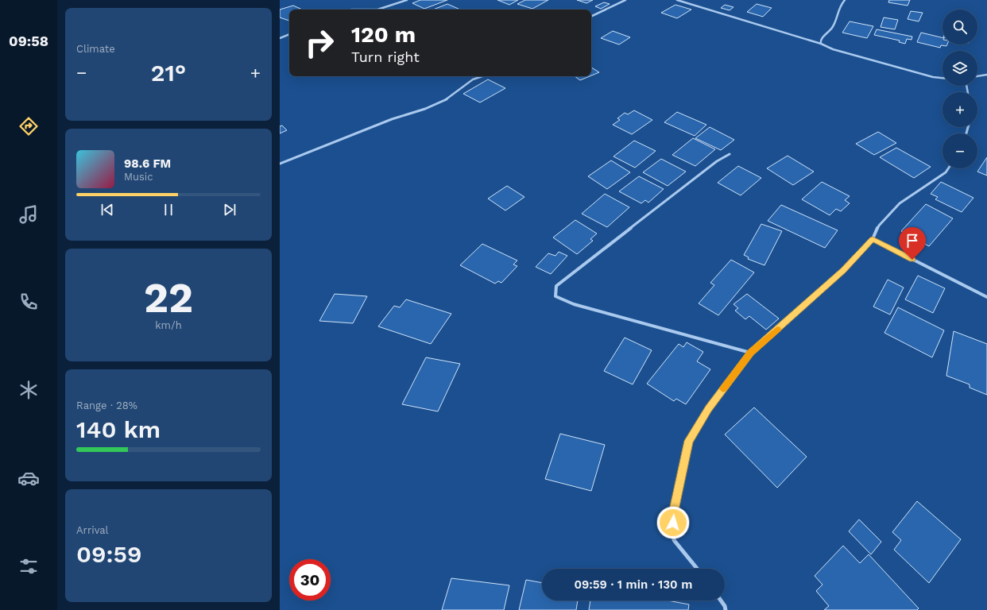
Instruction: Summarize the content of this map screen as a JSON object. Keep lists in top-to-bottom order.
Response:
{
  "page": {
    "tabs": "09:58",
    "tile": [
      "Climate",
      ["22", "km/h"],
      ["Range · 28%", "140 km"],
      ["Arrival", "09:59"]
    ],
    "map_buttons": ["+", "−"],
    "turn": ["120 m", "Turn right"],
    "heat": ["−", "21°", "+"],
    "song": ["98.6 FM", "Music"],
    "limit": "30",
    "trip": "09:59 · 1 min · 130 m"
  }
}
